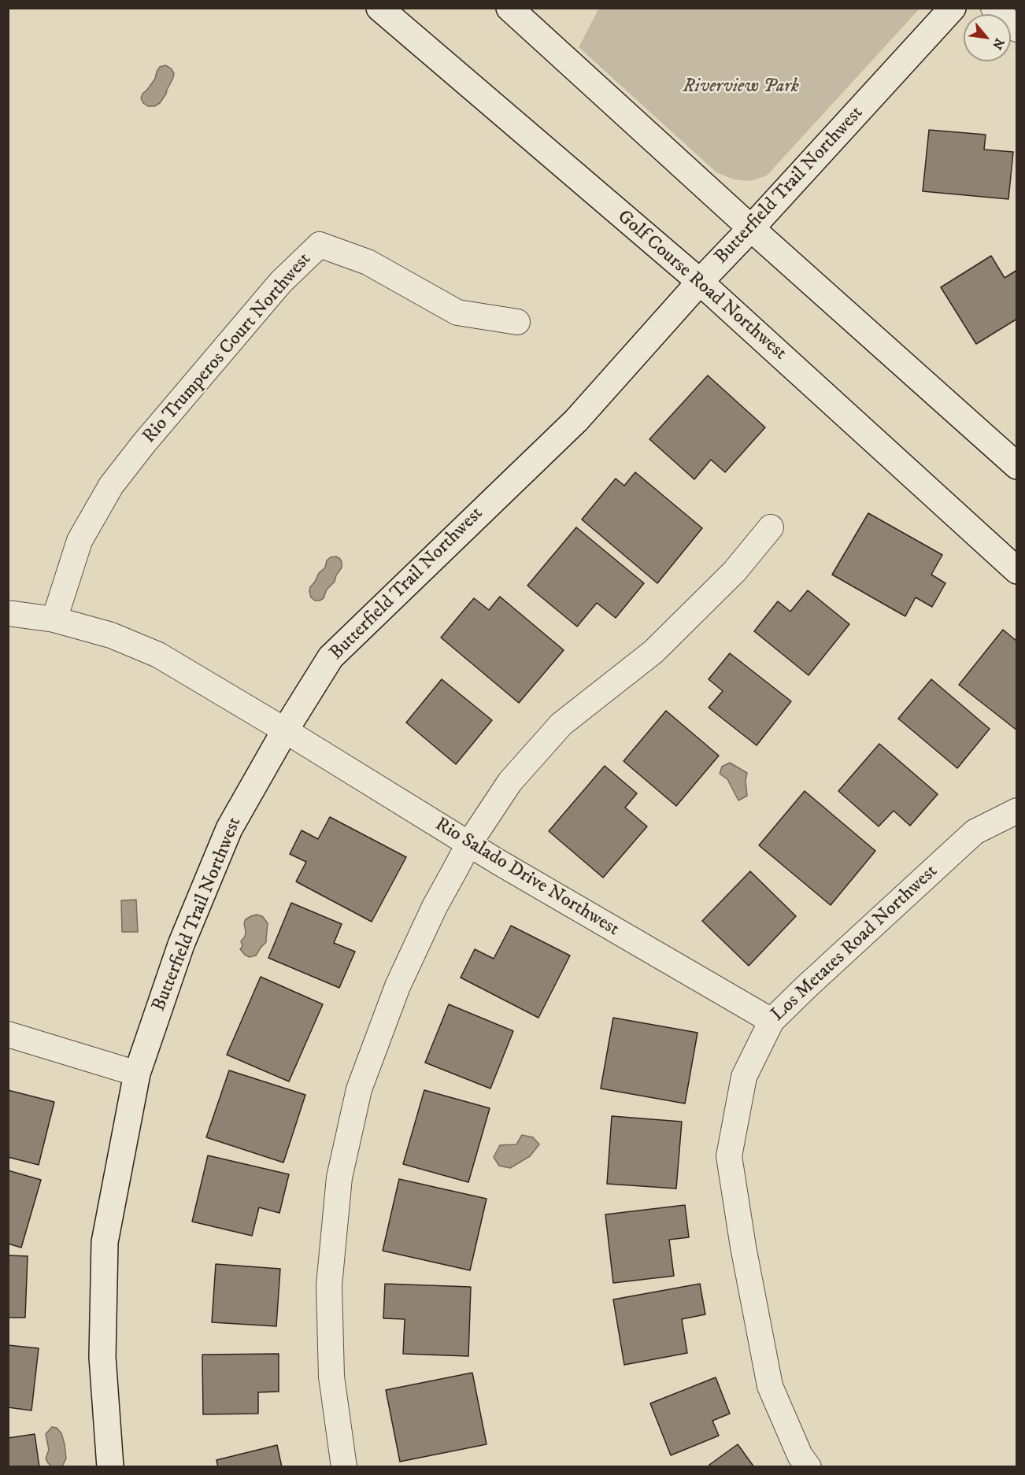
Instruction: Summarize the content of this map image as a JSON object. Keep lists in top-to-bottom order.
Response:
{
  "streets": {
    "street": [
      "Butterfield Trail Northwest",
      "Golf Course Road Northwest",
      "Rio Trumperos Court Northwest",
      "Rio Salado Drive Northwest",
      "Los Metates Road Northwest"
    ]
  },
  "crossings": [
    ["Butterfield Trail Northwest", "Golf Course Road Northwest"],
    ["Butterfield Trail Northwest", "Rio Salado Drive Northwest"],
    ["Rio Trumperos Court Northwest", "Rio Salado Drive Northwest"],
    ["Rio Salado Drive Northwest", "Los Metates Road Northwest"]
  ],
  "parks": ["Riverview Park"],
  "north": "bottom right"
}
